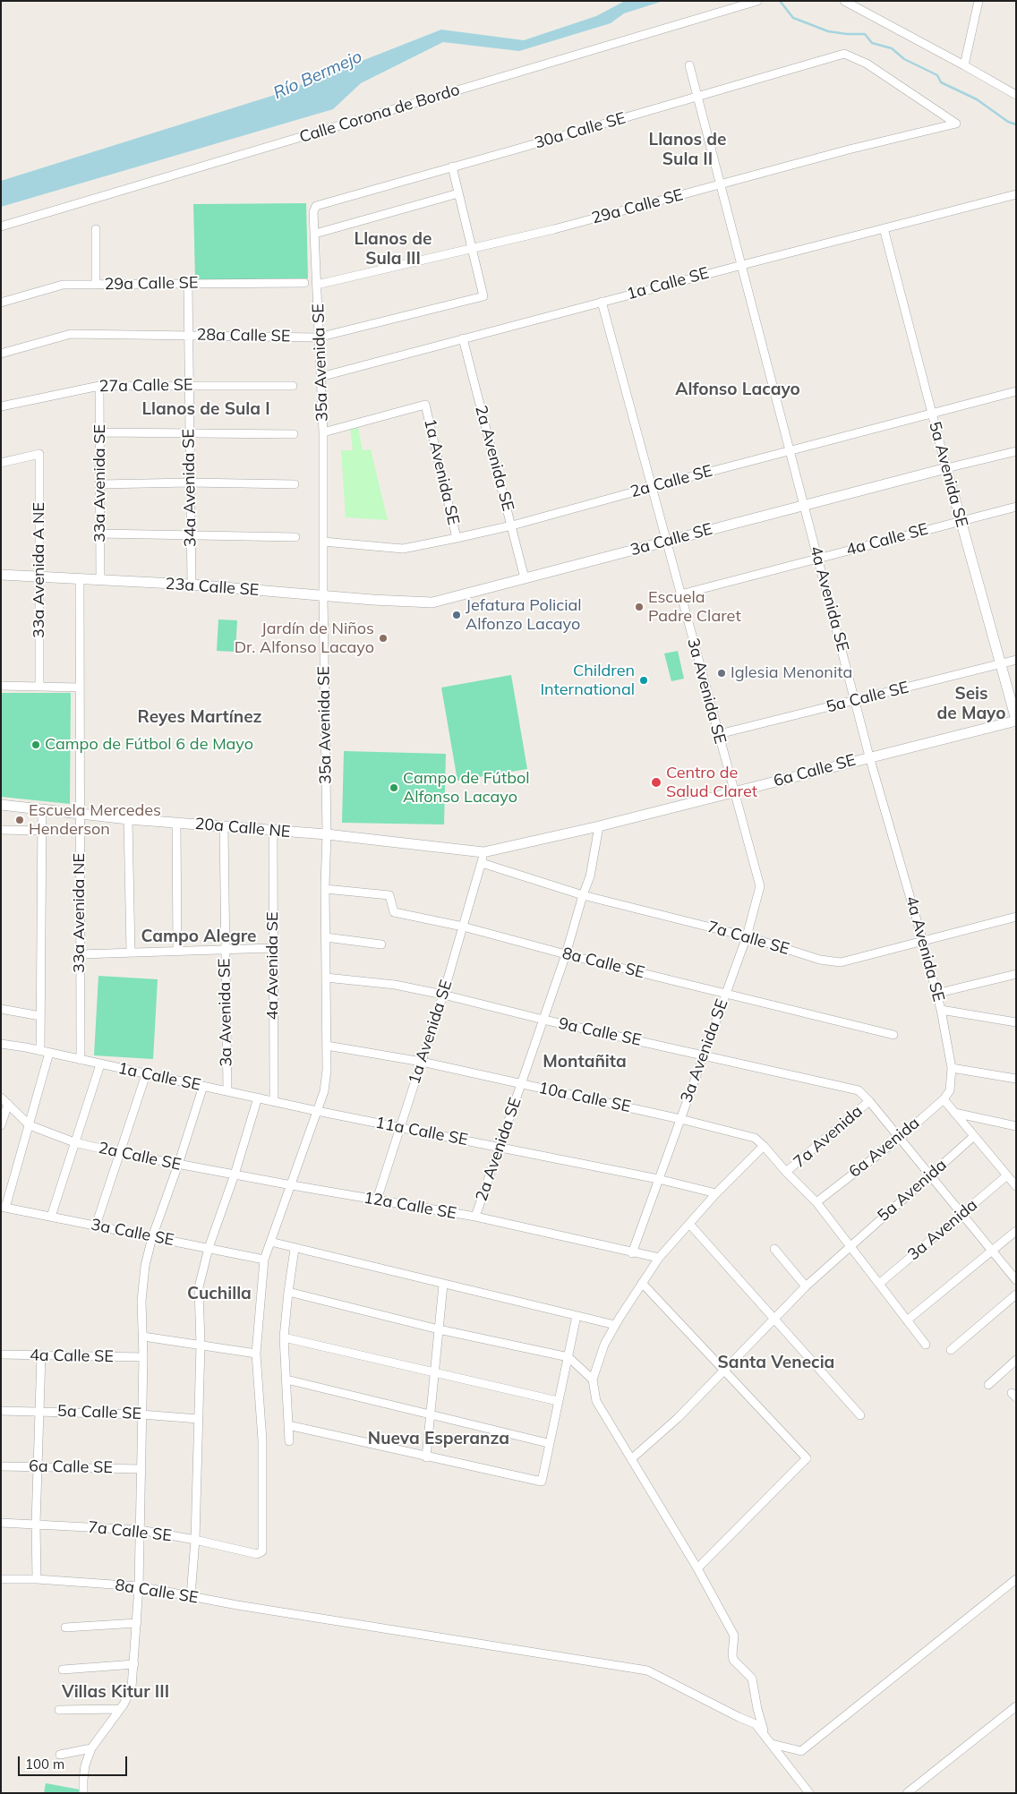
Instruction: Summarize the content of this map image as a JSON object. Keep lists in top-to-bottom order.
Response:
{
  "streets": {
    "street": [
      "Calle Corona de Bordo",
      "30a Calle SE",
      "29a Calle SE",
      "1a Calle SE",
      "28a Calle SE",
      "35a Avenida SE",
      "27a Calle SE",
      "2a Avenida SE",
      "1a Avenida SE",
      "5a Avenida SE",
      "2a Calle SE",
      "33a Avenida SE",
      "34a Avenida SE",
      "3a Calle SE",
      "4a Calle SE",
      "33a Avenida A NE",
      "23a Calle SE",
      "4a Avenida SE",
      "3a Avenida SE",
      "5a Calle SE",
      "6a Calle SE",
      "20a Calle NE",
      "33a Avenida NE",
      "7a Calle SE",
      "8a Calle SE",
      "9a Calle SE",
      "10a Calle SE",
      "11a Calle SE",
      "7a Avenida",
      "6a Avenida",
      "5a Avenida",
      "12a Calle SE",
      "3a Avenida"
    ]
  },
  "crossings": [
    ["30a Calle SE", "29a Calle SE"],
    ["30a Calle SE", "35a Avenida SE"],
    ["30a Calle SE", "4a Avenida SE"],
    ["29a Calle SE", "28a Calle SE"],
    ["29a Calle SE", "35a Avenida SE"],
    ["29a Calle SE", "34a Avenida SE"],
    ["29a Calle SE", "4a Avenida SE"],
    ["1a Calle SE", "35a Avenida SE"],
    ["1a Calle SE", "2a Avenida SE"],
    ["1a Calle SE", "5a Avenida SE"],
    ["1a Calle SE", "4a Avenida SE"],
    ["1a Calle SE", "3a Avenida SE"],
    ["1a Calle SE", "33a Avenida NE"],
    ["1a Calle SE", "11a Calle SE"],
    ["28a Calle SE", "35a Avenida SE"],
    ["28a Calle SE", "34a Avenida SE"],
    ["35a Avenida SE", "1a Avenida SE"],
    ["35a Avenida SE", "2a Calle SE"],
    ["35a Avenida SE", "3a Calle SE"],
    ["35a Avenida SE", "23a Calle SE"],
    ["35a Avenida SE", "20a Calle NE"],
    ["35a Avenida SE", "7a Calle SE"],
    ["35a Avenida SE", "8a Calle SE"],
    ["35a Avenida SE", "9a Calle SE"],
    ["35a Avenida SE", "10a Calle SE"],
    ["35a Avenida SE", "11a Calle SE"],
    ["35a Avenida SE", "12a Calle SE"],
    ["27a Calle SE", "33a Avenida SE"],
    ["27a Calle SE", "34a Avenida SE"],
    ["2a Avenida SE", "2a Calle SE"],
    ["2a Avenida SE", "3a Calle SE"],
    ["2a Avenida SE", "6a Calle SE"],
    ["2a Avenida SE", "7a Calle SE"],
    ["2a Avenida SE", "8a Calle SE"],
    ["2a Avenida SE", "9a Calle SE"],
    ["2a Avenida SE", "10a Calle SE"],
    ["2a Avenida SE", "11a Calle SE"],
    ["2a Avenida SE", "12a Calle SE"],
    ["1a Avenida SE", "2a Calle SE"],
    ["1a Avenida SE", "6a Calle SE"],
    ["1a Avenida SE", "20a Calle NE"],
    ["1a Avenida SE", "7a Calle SE"],
    ["1a Avenida SE", "8a Calle SE"],
    ["1a Avenida SE", "9a Calle SE"],
    ["1a Avenida SE", "10a Calle SE"],
    ["1a Avenida SE", "11a Calle SE"],
    ["1a Avenida SE", "12a Calle SE"],
    ["5a Avenida SE", "2a Calle SE"],
    ["5a Avenida SE", "3a Calle SE"],
    ["5a Avenida SE", "4a Calle SE"],
    ["5a Avenida SE", "5a Calle SE"],
    ["5a Avenida SE", "6a Calle SE"],
    ["2a Calle SE", "4a Avenida SE"],
    ["2a Calle SE", "3a Avenida SE"],
    ["2a Calle SE", "12a Calle SE"],
    ["33a Avenida SE", "23a Calle SE"],
    ["34a Avenida SE", "23a Calle SE"],
    ["3a Calle SE", "23a Calle SE"],
    ["3a Calle SE", "4a Avenida SE"],
    ["3a Calle SE", "3a Avenida SE"],
    ["4a Calle SE", "4a Avenida SE"],
    ["4a Calle SE", "3a Avenida SE"],
    ["33a Avenida A NE", "23a Calle SE"],
    ["23a Calle SE", "33a Avenida NE"],
    ["4a Avenida SE", "5a Calle SE"],
    ["4a Avenida SE", "6a Calle SE"],
    ["4a Avenida SE", "20a Calle NE"],
    ["4a Avenida SE", "7a Calle SE"],
    ["4a Avenida SE", "6a Avenida"],
    ["3a Avenida SE", "5a Calle SE"],
    ["3a Avenida SE", "6a Calle SE"],
    ["3a Avenida SE", "20a Calle NE"],
    ["3a Avenida SE", "7a Calle SE"],
    ["3a Avenida SE", "8a Calle SE"],
    ["3a Avenida SE", "9a Calle SE"],
    ["3a Avenida SE", "10a Calle SE"],
    ["3a Avenida SE", "11a Calle SE"],
    ["3a Avenida SE", "12a Calle SE"],
    ["6a Calle SE", "20a Calle NE"],
    ["20a Calle NE", "33a Avenida NE"],
    ["9a Calle SE", "7a Avenida"],
    ["9a Calle SE", "6a Avenida"],
    ["9a Calle SE", "5a Avenida"],
    ["9a Calle SE", "3a Avenida"],
    ["10a Calle SE", "7a Avenida"],
    ["10a Calle SE", "6a Avenida"],
    ["10a Calle SE", "5a Avenida"],
    ["10a Calle SE", "3a Avenida"]
  ],
  "districts": [
    "Llanos de Sula II",
    "Llanos de Sula III",
    "Alfonso Lacayo",
    "Llanos de Sula I",
    "Seis de Mayo",
    "Reyes Martínez",
    "Campo Alegre",
    "Montañita",
    "Cuchilla",
    "Santa Venecia",
    "Nueva Esperanza",
    "Villas Kitur III"
  ],
  "water": ["Río Bermejo"],
  "places": [
    "Escuela Padre Claret",
    "Jefatura Policial Alfonzo Lacayo",
    "Jardín de Niños Dr. Alfonso Lacayo",
    "Iglesia Menonita",
    "Children International",
    "Campo de Fútbol 6 de Mayo",
    "Centro de Salud Claret",
    "Campo de Fútbol Alfonso Lacayo",
    "Escuela Mercedes Henderson"
  ],
  "scale_bar": "100 m"
}
